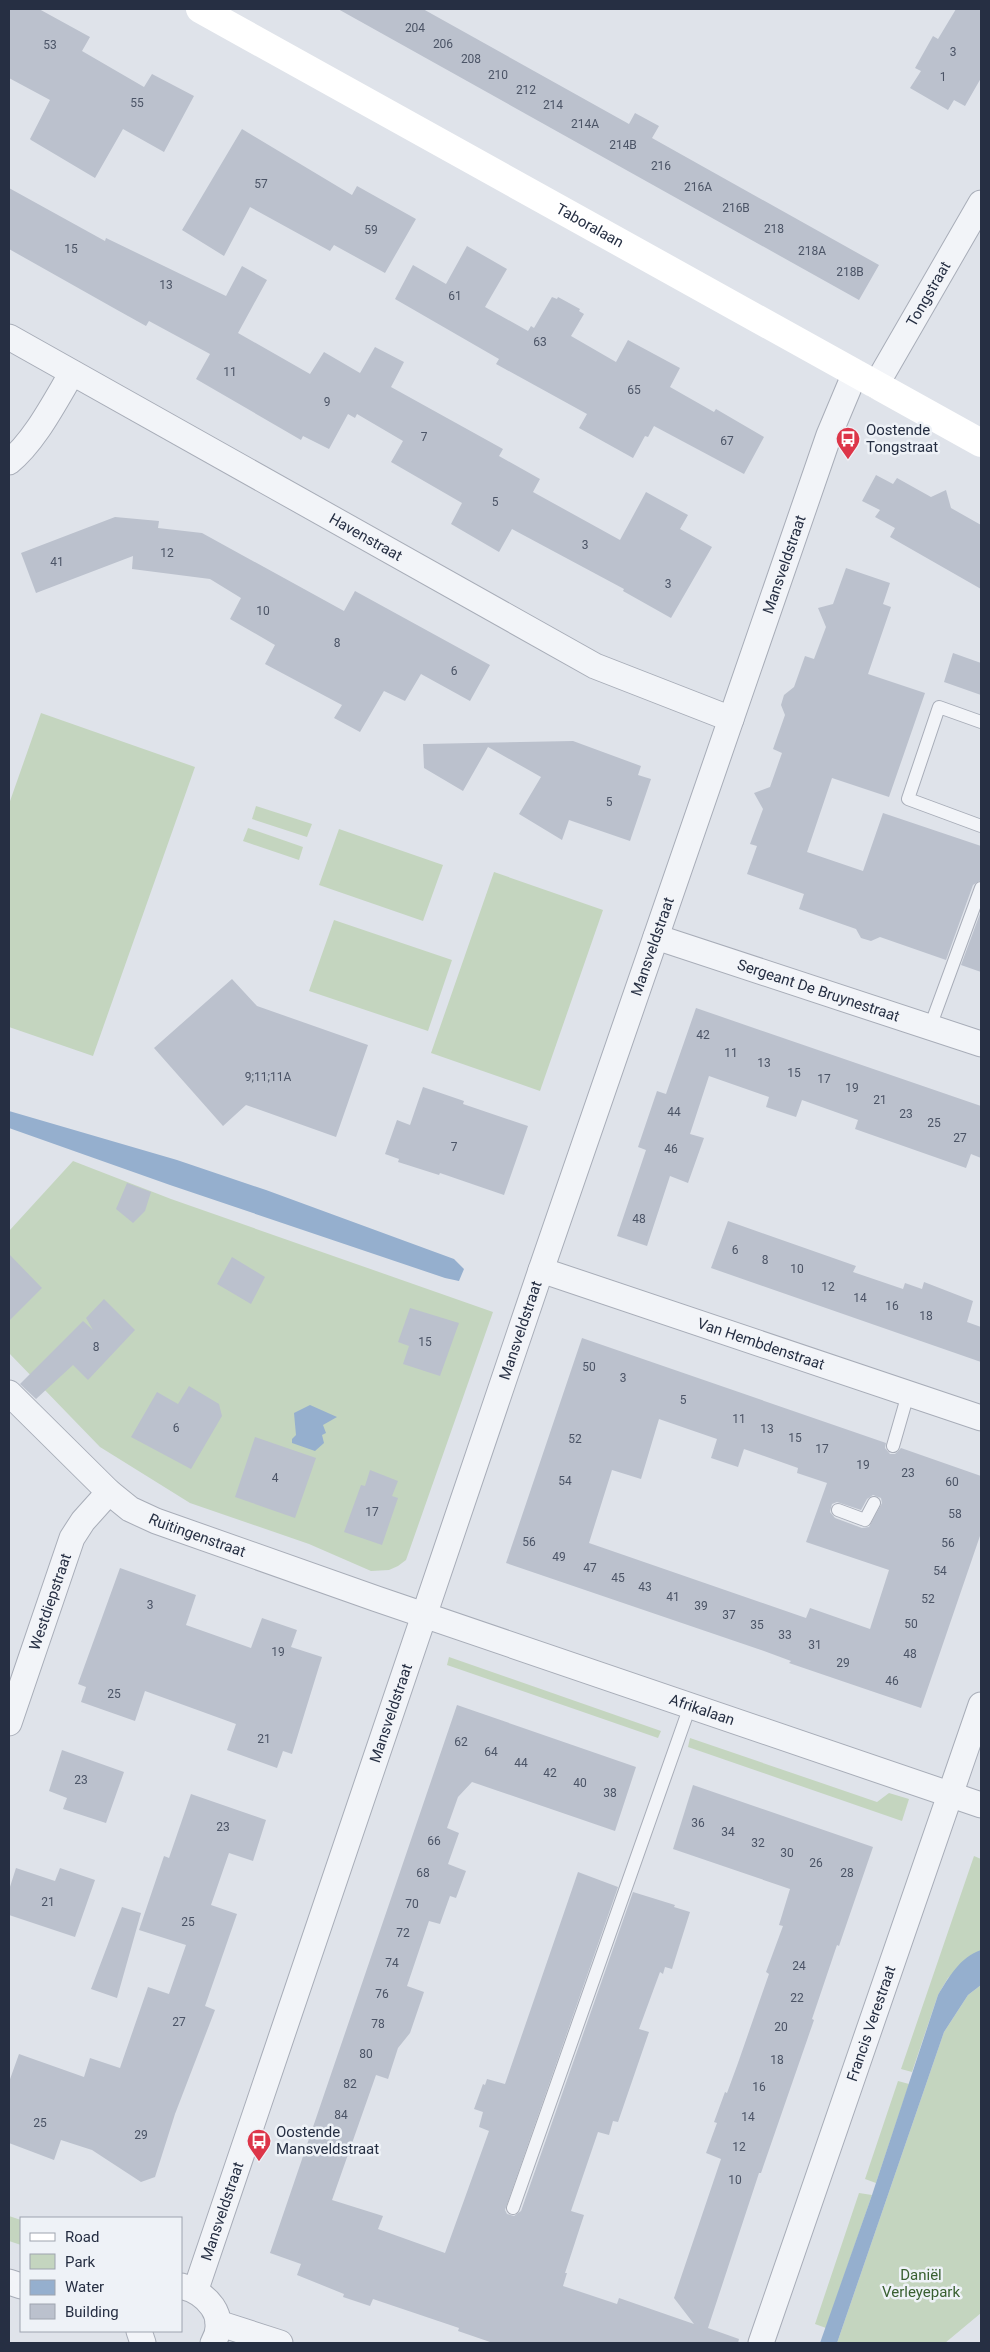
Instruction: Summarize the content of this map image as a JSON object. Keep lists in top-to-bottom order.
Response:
{
  "streets": {
    "street": [
      "Taboralaan",
      "Tongstraat",
      "Havenstraat",
      "Mansveldstraat",
      "Sergeant De Bruynestraat",
      "Van Hembdenstraat",
      "Ruitingenstraat",
      "Westdiepstraat",
      "Afrikalaan",
      "Francis Verestraat"
    ]
  },
  "crossings": [
    ["Taboralaan", "Tongstraat"],
    ["Taboralaan", "Mansveldstraat"],
    ["Tongstraat", "Mansveldstraat"],
    ["Havenstraat", "Mansveldstraat"],
    ["Mansveldstraat", "Sergeant De Bruynestraat"],
    ["Mansveldstraat", "Van Hembdenstraat"],
    ["Mansveldstraat", "Ruitingenstraat"],
    ["Mansveldstraat", "Afrikalaan"],
    ["Ruitingenstraat", "Westdiepstraat"],
    ["Ruitingenstraat", "Afrikalaan"],
    ["Afrikalaan", "Francis Verestraat"]
  ],
  "parks": ["Daniël Verleyepark"],
  "places": {
    "bus stop": ["Oostende Tongstraat", "Oostende Mansveldstraat"]
  },
  "house_numbers": [
    "204",
    "206",
    "53",
    "3",
    "208",
    "210",
    "1",
    "212",
    "55",
    "214",
    "214A",
    "214B",
    "216",
    "57",
    "216A",
    "216B",
    "218",
    "59",
    "15",
    "218A",
    "218B",
    "13",
    "61",
    "63",
    "11",
    "65",
    "9",
    "7",
    "67",
    "5",
    "3",
    "12",
    "41",
    "3",
    "10",
    "8",
    "6",
    "5",
    "42",
    "11",
    "13",
    "15",
    "9;11;11A",
    "17",
    "19",
    "21",
    "44",
    "23",
    "25",
    "27",
    "7",
    "46",
    "48",
    "6",
    "8",
    "10",
    "12",
    "14",
    "16",
    "18",
    "15",
    "8",
    "50",
    "3",
    "5",
    "11",
    "6",
    "13",
    "15",
    "52",
    "17",
    "19",
    "23",
    "4",
    "54",
    "60",
    "17",
    "58",
    "56",
    "56",
    "49",
    "47",
    "54",
    "45",
    "43",
    "41",
    "52",
    "3",
    "39",
    "37",
    "50",
    "35",
    "33",
    "31",
    "19",
    "48",
    "29",
    "46",
    "25",
    "21",
    "62",
    "64",
    "44",
    "42",
    "23",
    "40",
    "38",
    "36",
    "23",
    "34",
    "66",
    "32",
    "30",
    "26",
    "68",
    "28",
    "21",
    "70",
    "25",
    "72",
    "74",
    "24",
    "76",
    "22",
    "27",
    "78",
    "20",
    "80",
    "18",
    "82",
    "16",
    "84",
    "14",
    "25",
    "29",
    "12",
    "10"
  ],
  "legend": [
    "Road",
    "Park",
    "Water",
    "Building"
  ]
}
